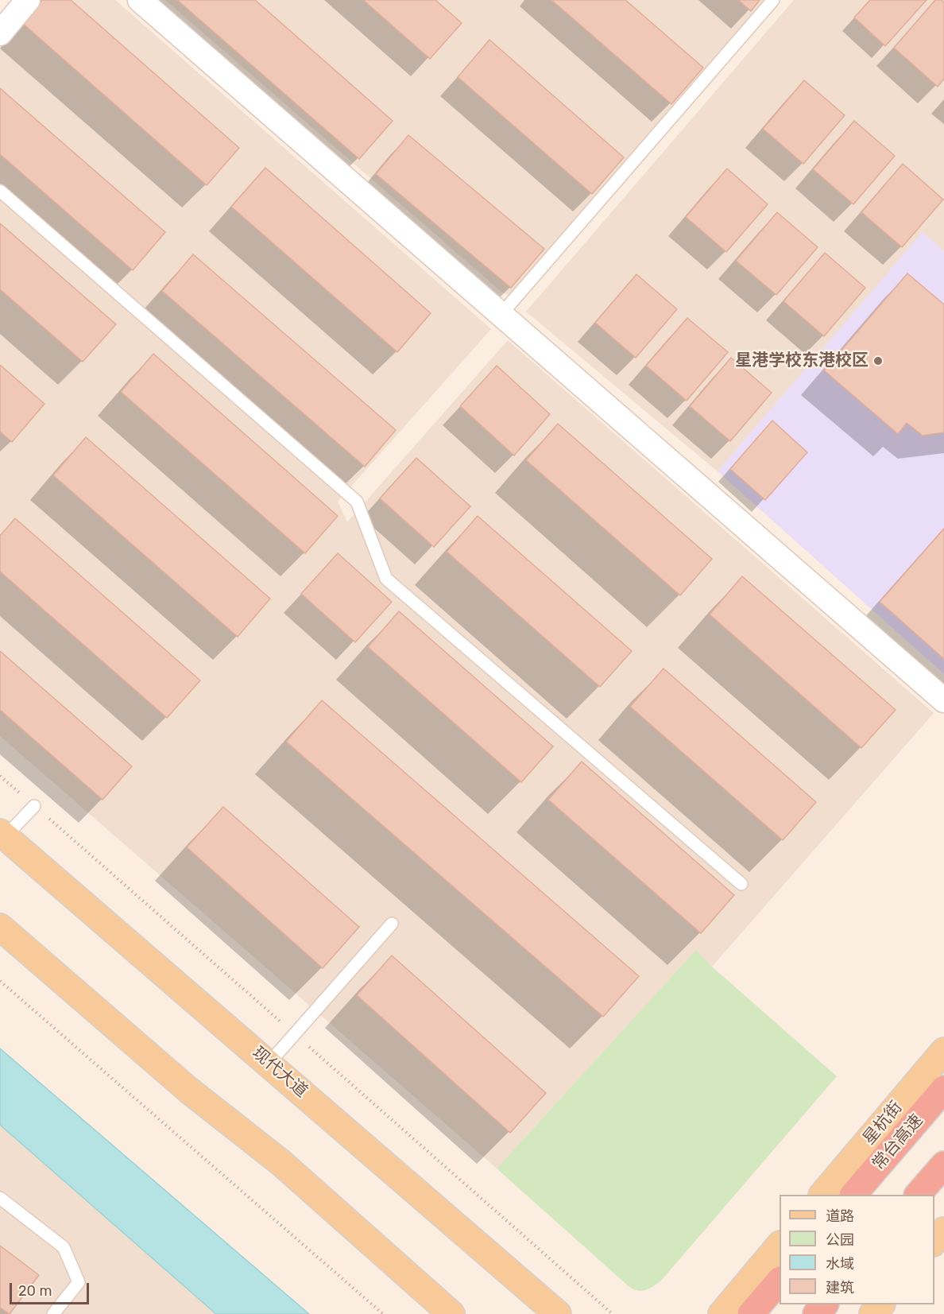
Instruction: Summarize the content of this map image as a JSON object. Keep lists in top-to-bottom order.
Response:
{
  "streets": {
    "highway": ["常台高速"],
    "main road": ["现代大道", "星杭街"]
  },
  "places": ["星港学校东港校区"],
  "legend": [
    "道路",
    "公园",
    "水域",
    "建筑"
  ],
  "scale_bar": "20 m"
}
